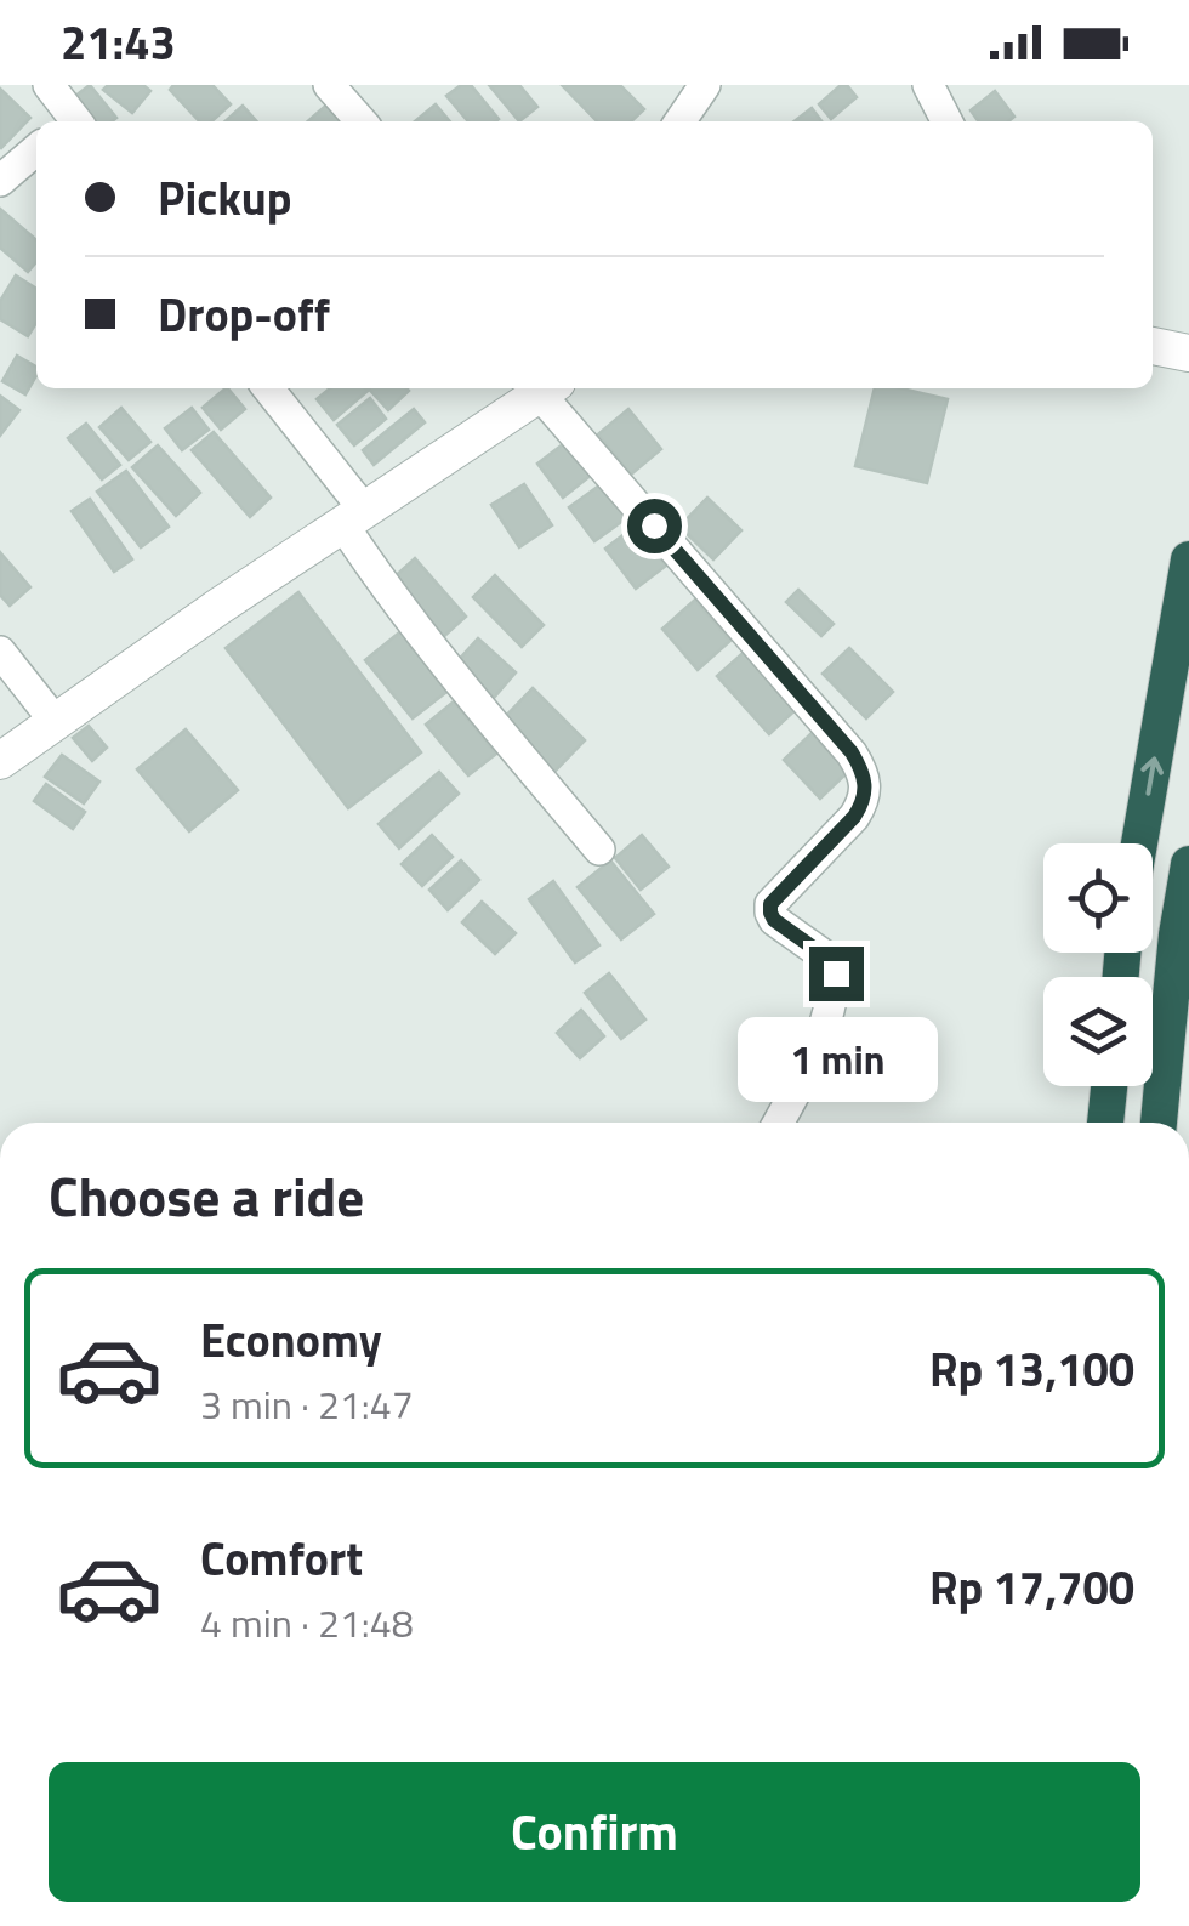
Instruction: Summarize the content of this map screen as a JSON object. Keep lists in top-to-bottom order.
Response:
{
  "page": {
    "status": "21:43",
    "banner": ["Pickup", "Drop-off"],
    "bubble": "1 min",
    "heading": "Choose a ride",
    "list": [
      {
        "name": "Economy",
        "note": "3 min · 21:47",
        "value": "Rp 13,100"
      },
      {
        "name": "Comfort",
        "note": "4 min · 21:48",
        "value": "Rp 17,700"
      }
    ],
    "buttons": "Confirm"
  }
}
